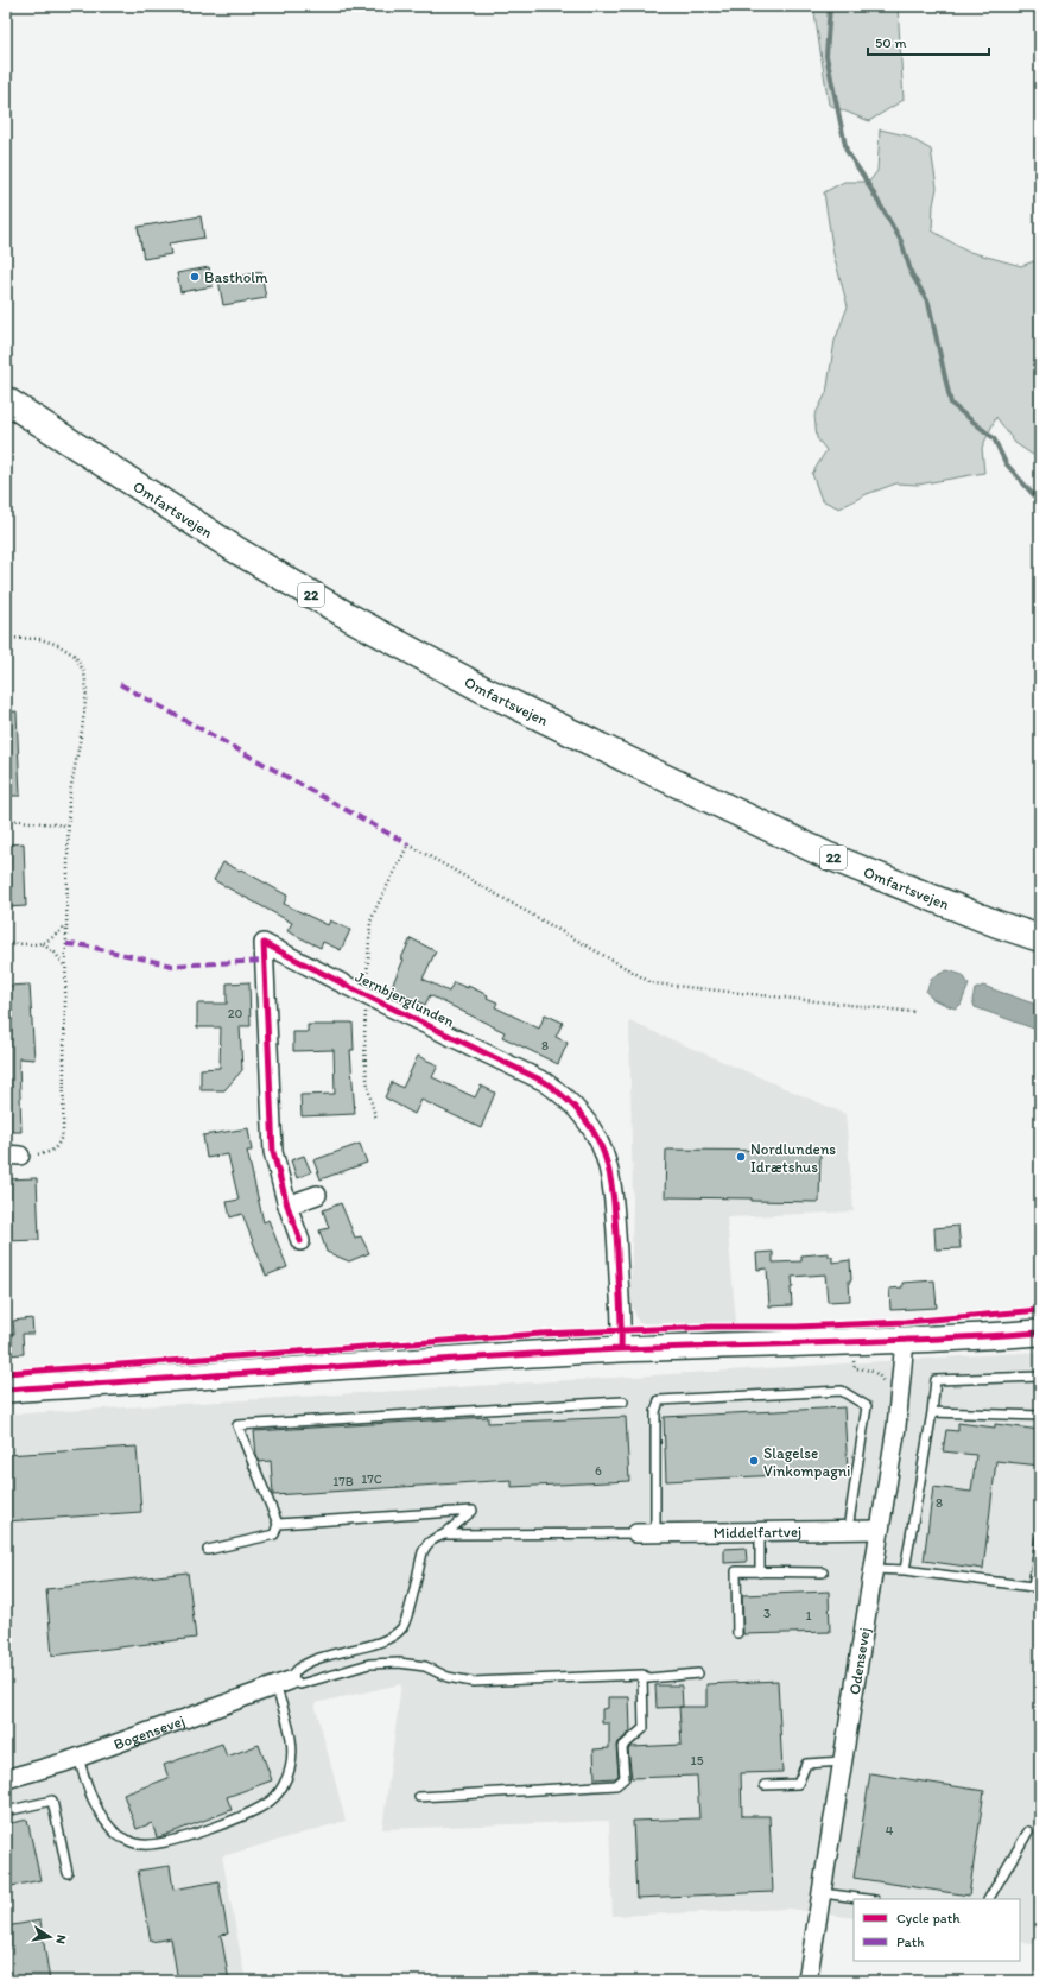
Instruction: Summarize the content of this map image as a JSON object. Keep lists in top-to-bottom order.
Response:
{
  "streets": {
    "main road": ["Omfartsvejen", "22"],
    "street": [
      "Jernbjerglunden",
      "Middelfartvej",
      "Odensevej",
      "Bogensevej"
    ]
  },
  "crossings": [
    ["Middelfartvej", "Odensevej"]
  ],
  "places": ["Bastholm", "Nordlundens Idrætshus", "Slagelse Vinkompagni"],
  "house_numbers": [
    "20",
    "8",
    "6",
    "17C",
    "17B",
    "8",
    "3",
    "1",
    "15",
    "4"
  ],
  "legend": ["Cycle path", "Path"],
  "scale_bar": "50 m",
  "north": "right"
}
